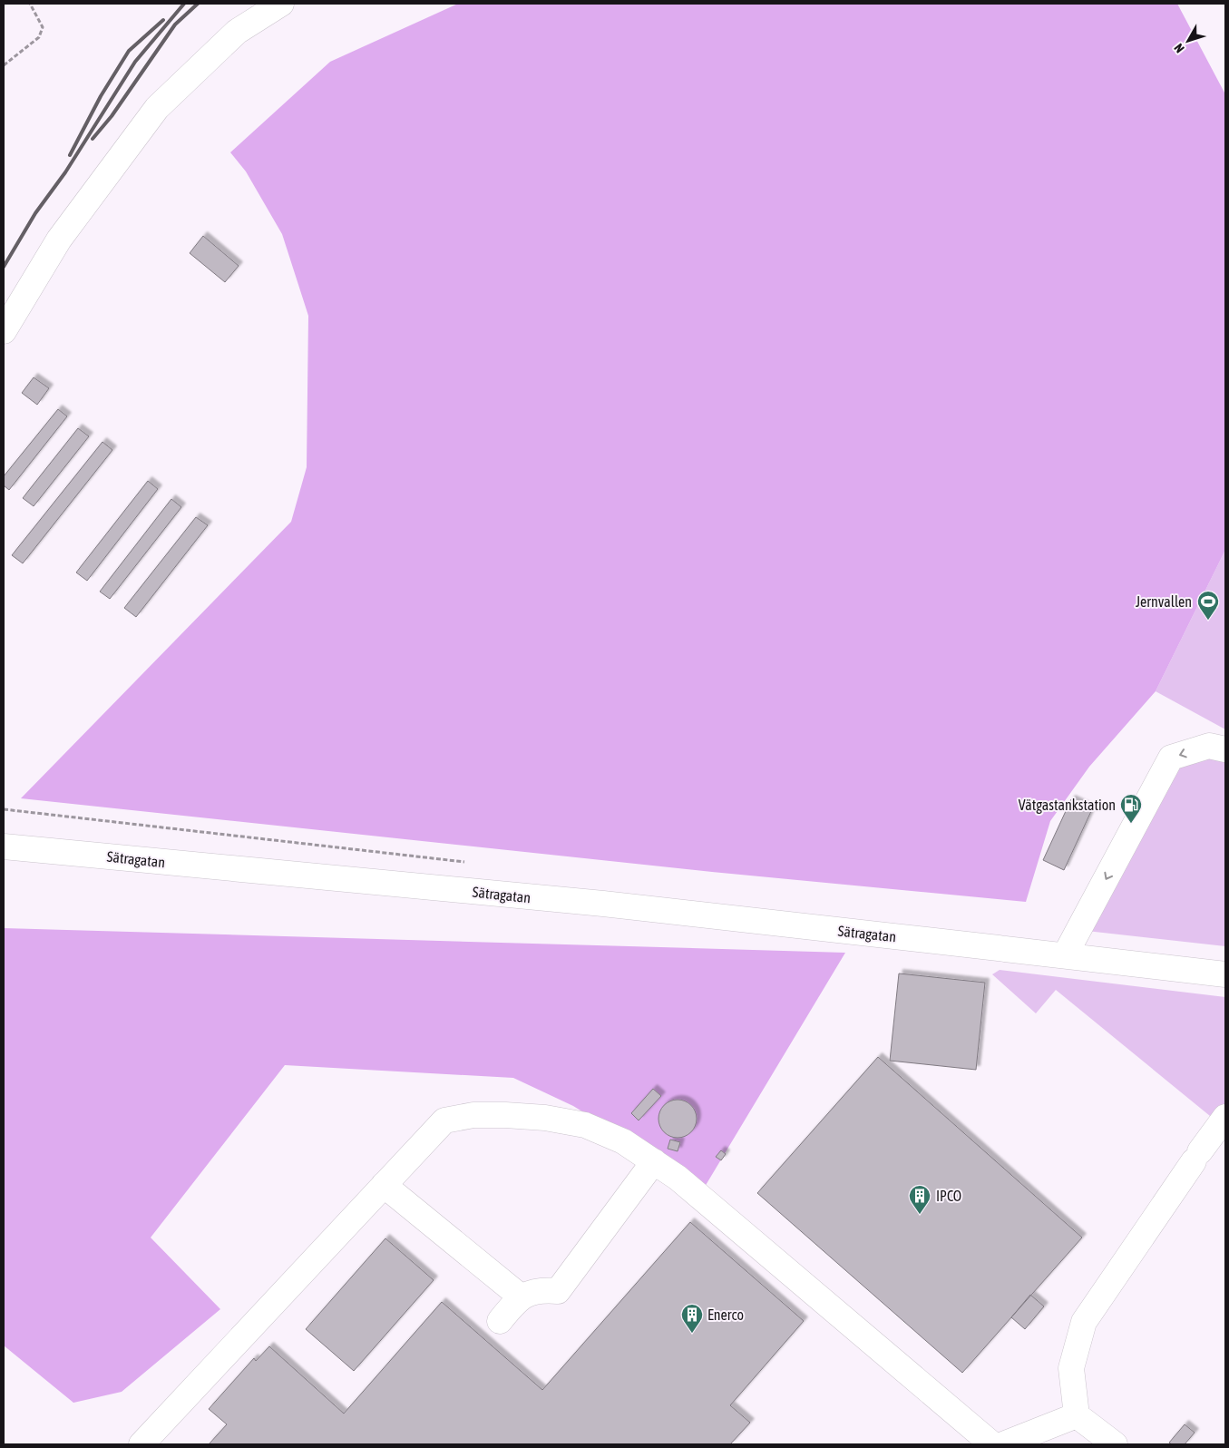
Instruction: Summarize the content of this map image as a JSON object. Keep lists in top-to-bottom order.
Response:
{
  "streets": {
    "street": ["Sätragatan"]
  },
  "places": {
    "sports": ["Jernvallen"],
    "fuel station": ["Vätgastankstation"],
    "building": ["IPCO", "Enerco"]
  },
  "north": "bottom left"
}
